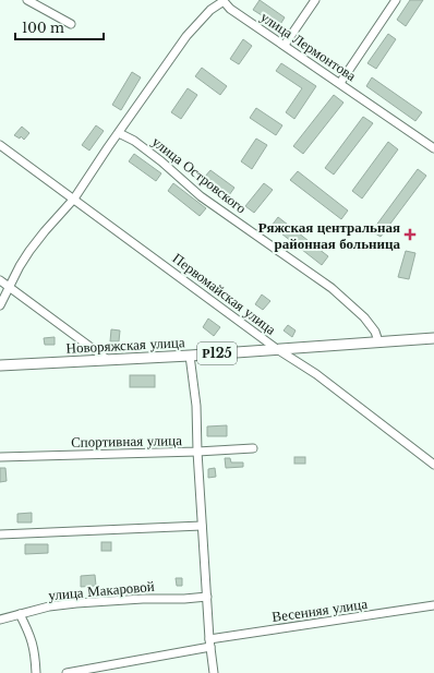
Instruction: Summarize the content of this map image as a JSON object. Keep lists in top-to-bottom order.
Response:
{
  "streets": {
    "main road": ["Новоряжская улица", "Р125"],
    "street": [
      "улица Лермонтова",
      "улица Островского",
      "Первомайская улица",
      "Спортивная улица",
      "улица Макаровой",
      "Весенняя улица"
    ]
  },
  "crossings": [
    ["улица Лермонтова", "улица Островского"],
    ["улица Лермонтова", "Первомайская улица"],
    ["улица Островского", "Новоряжская улица"],
    ["Первомайская улица", "Новоряжская улица"]
  ],
  "places": {
    "health": ["Ряжская центральная районная больница"]
  },
  "scale_bar": "100 m"
}
